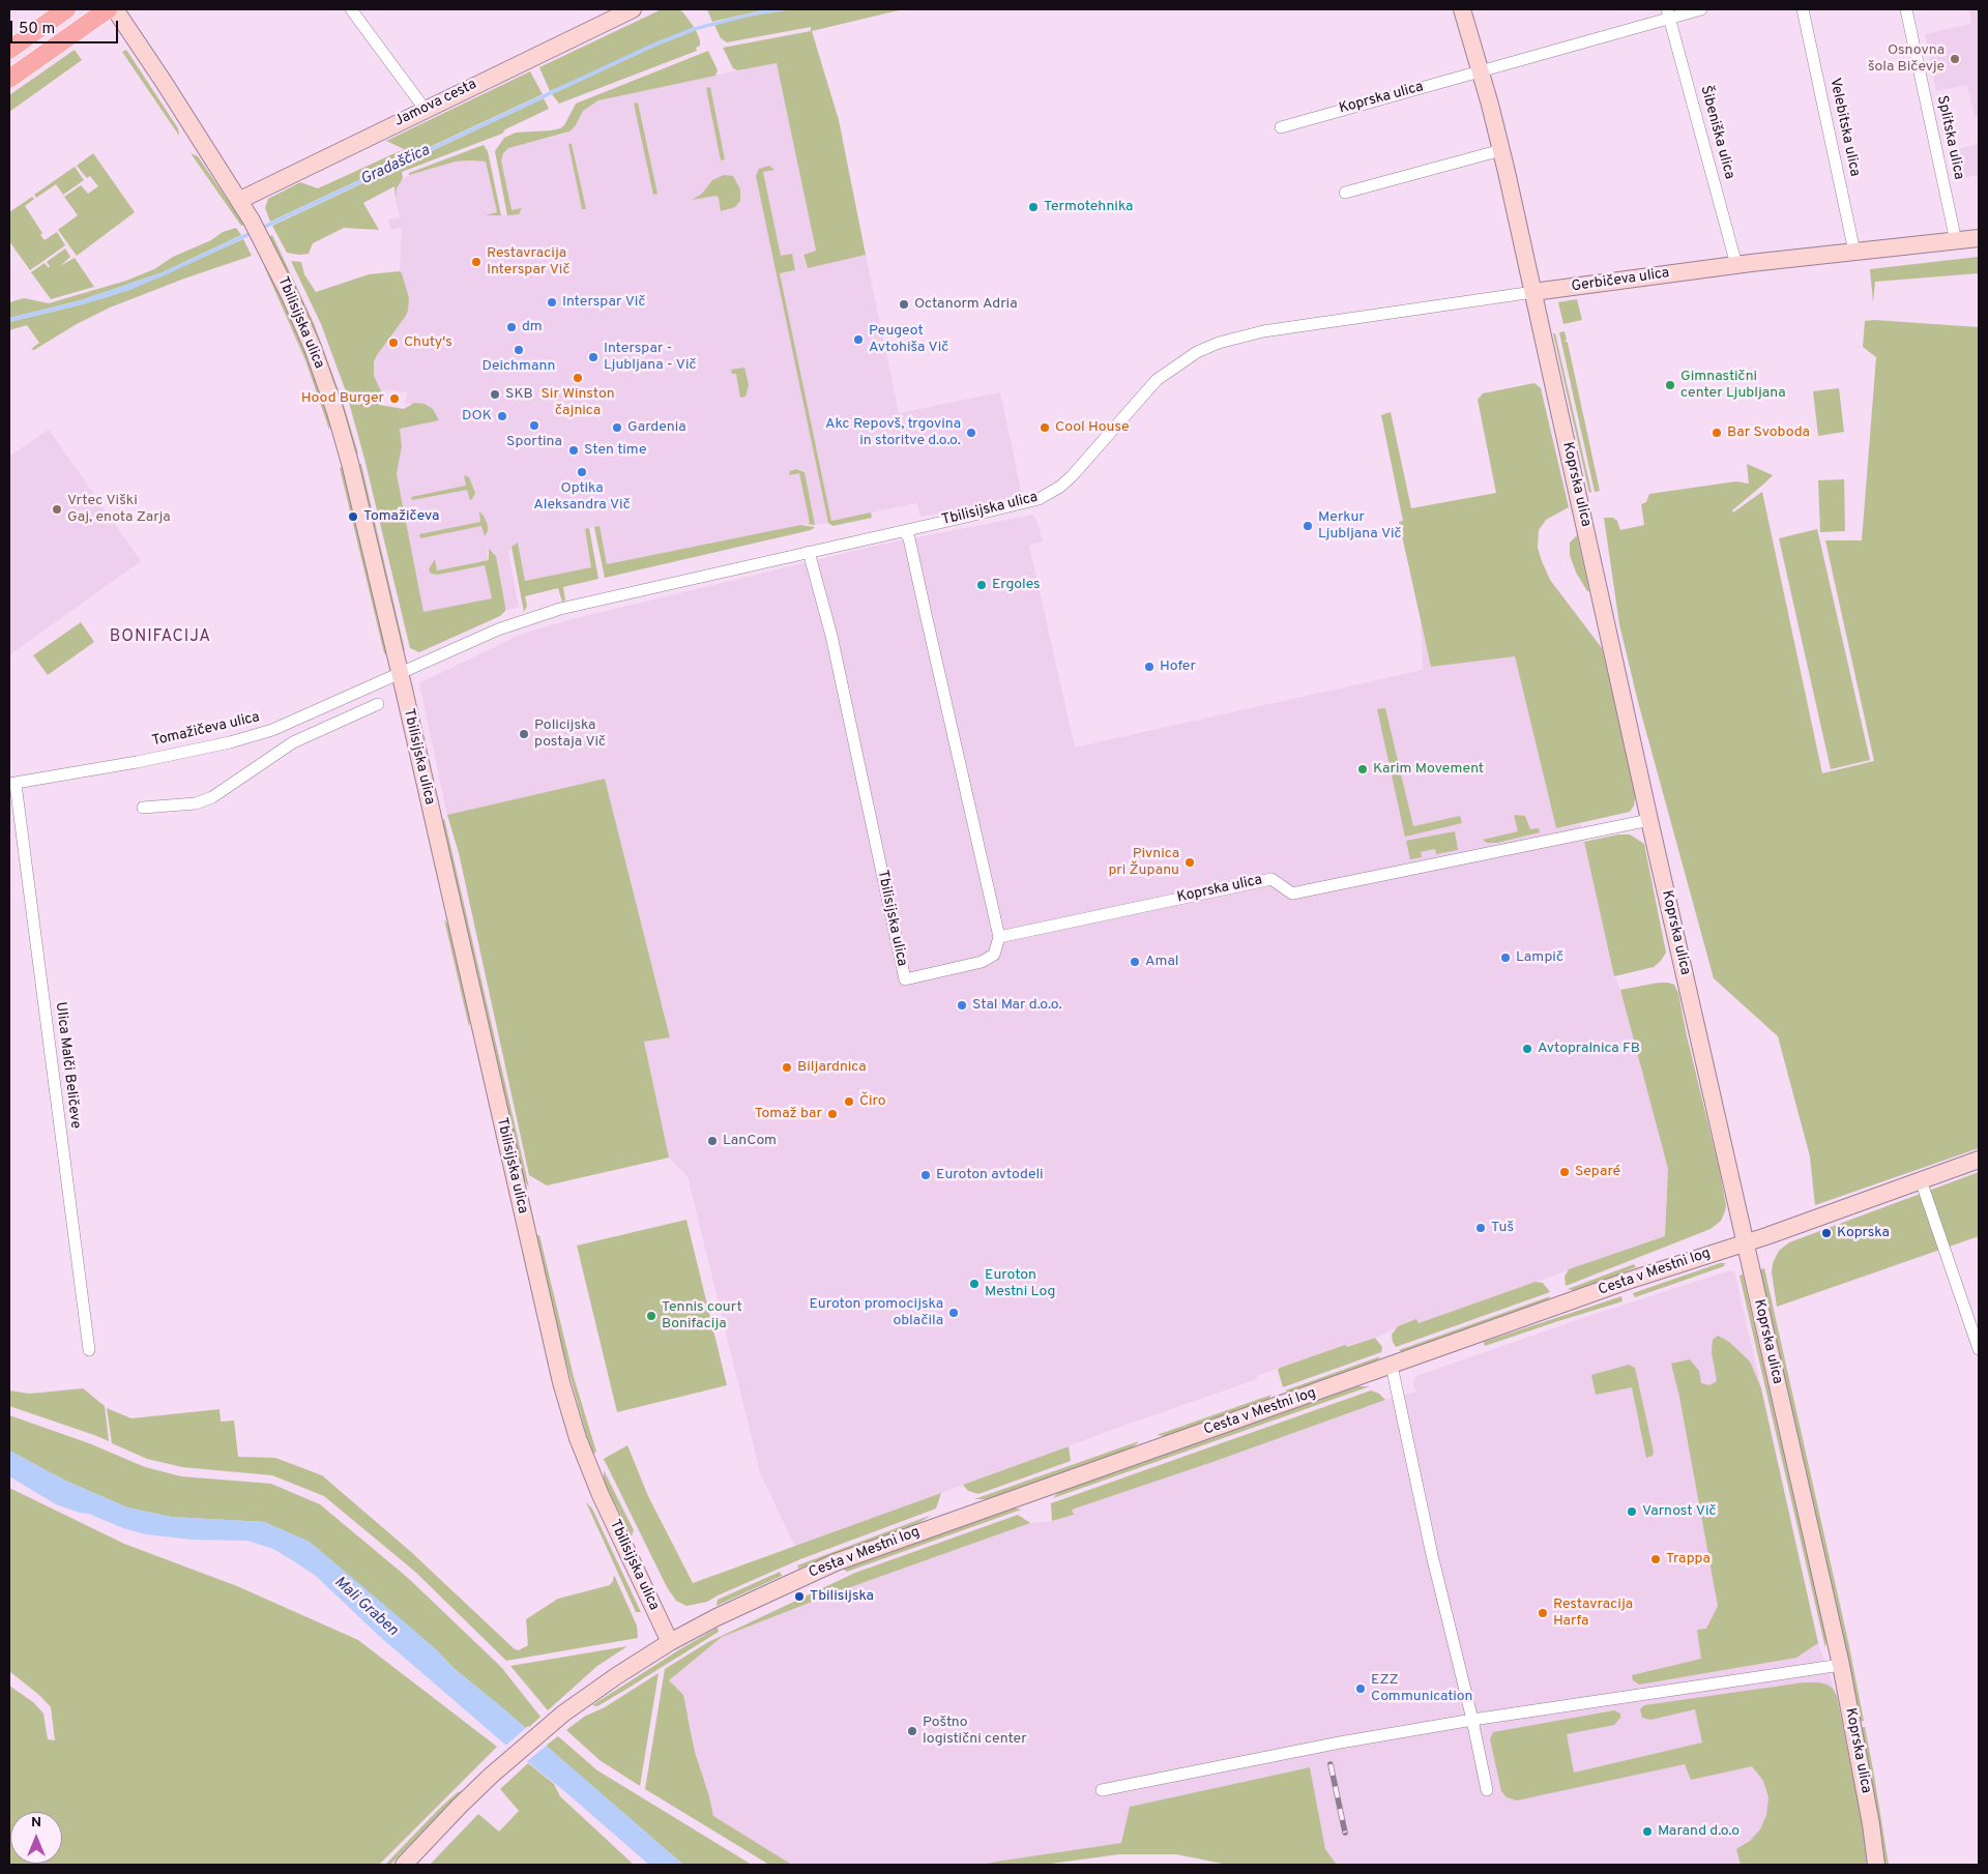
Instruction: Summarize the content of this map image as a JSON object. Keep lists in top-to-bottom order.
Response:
{
  "streets": {
    "street": [
      "Koprska ulica",
      "Jamova cesta",
      "Velebitska ulica",
      "Šibeniška ulica",
      "Splitska ulica",
      "Gerbičeva ulica",
      "Tbilisijska ulica",
      "Tomažičeva ulica",
      "Ulica Malči Beličeve",
      "Cesta v Mestni log"
    ]
  },
  "crossings": [
    ["Koprska ulica", "Gerbičeva ulica"],
    ["Koprska ulica", "Tbilisijska ulica"],
    ["Koprska ulica", "Cesta v Mestni log"],
    ["Jamova cesta", "Tbilisijska ulica"],
    ["Velebitska ulica", "Gerbičeva ulica"],
    ["Šibeniška ulica", "Gerbičeva ulica"],
    ["Splitska ulica", "Gerbičeva ulica"],
    ["Gerbičeva ulica", "Tbilisijska ulica"],
    ["Tbilisijska ulica", "Tomažičeva ulica"],
    ["Tbilisijska ulica", "Cesta v Mestni log"],
    ["Tomažičeva ulica", "Ulica Malči Beličeve"]
  ],
  "districts": ["BONIFACIJA"],
  "water": ["Gradaščica", "Mali Graben"],
  "places": [
    "Osnovna šola Bičevje",
    "Termotehnika",
    "Restavracija Interspar Vič",
    "Interspar Vič",
    "Octanorm Adria",
    "dm",
    "Peugeot Avtohiša Vič",
    "Chuty's",
    "Deichmann",
    "Interspar - Ljubljana - Vič",
    "Sir Winston čajnica",
    "Gimnastični center Ljubljana",
    "SKB",
    "Hood Burger",
    "DOK",
    "Sportina",
    "Gardenia",
    "Cool House",
    "Akc Repovš, trgovina in storitve d.o.o.",
    "Bar Svoboda",
    "Sten time",
    "Optika Aleksandra Vič",
    "Vrtec Viški Gaj, enota Zarja",
    "Tomažičeva",
    "Merkur Ljubljana Vič",
    "Ergoles",
    "Hofer",
    "Policijska postaja Vič",
    "Karim Movement",
    "Pivnica pri Županu",
    "Lampič",
    "Amal",
    "Stal Mar d.o.o.",
    "Avtopralnica FB",
    "Biljardnica",
    "Čiro",
    "Tomaž bar",
    "LanCom",
    "Separé",
    "Euroton avtodeli",
    "Tuš",
    "Koprska",
    "Euroton Mestni Log",
    "Euroton promocijska oblačila",
    "Tennis court Bonifacija",
    "Varnost Vič",
    "Trappa",
    "Tbilisijska",
    "Restavracija Harfa",
    "EZZ Communication",
    "Poštno logistični center",
    "Marand d.o.o"
  ],
  "scale_bar": "50 m",
  "north": "top"
}
